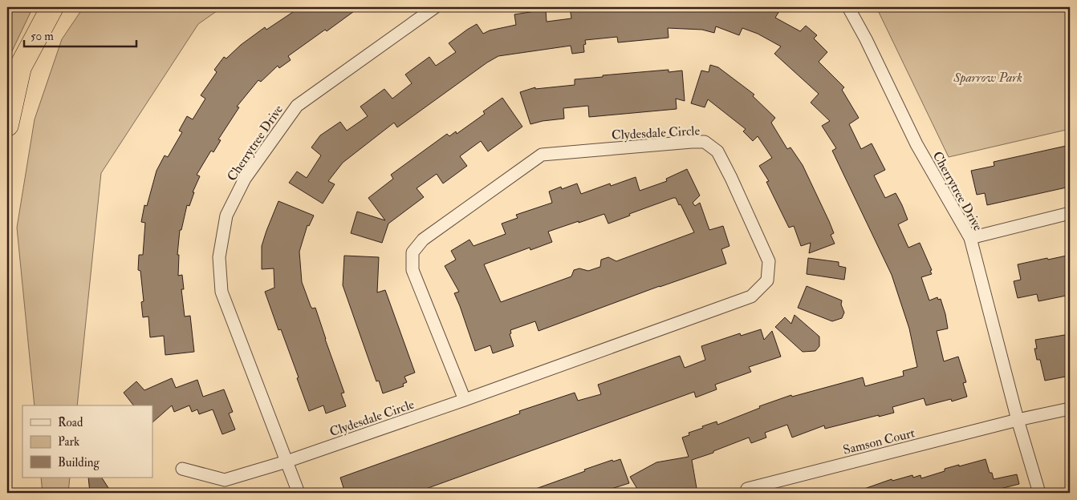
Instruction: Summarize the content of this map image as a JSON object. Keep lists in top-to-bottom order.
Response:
{
  "streets": {
    "street": ["Clydesdale Circle", "Cherrytree Drive", "Samson Court"]
  },
  "crossings": [
    ["Clydesdale Circle", "Cherrytree Drive"],
    ["Cherrytree Drive", "Samson Court"]
  ],
  "parks": ["Sparrow Park"],
  "legend": ["Road", "Park", "Building"],
  "scale_bar": "50 m"
}
